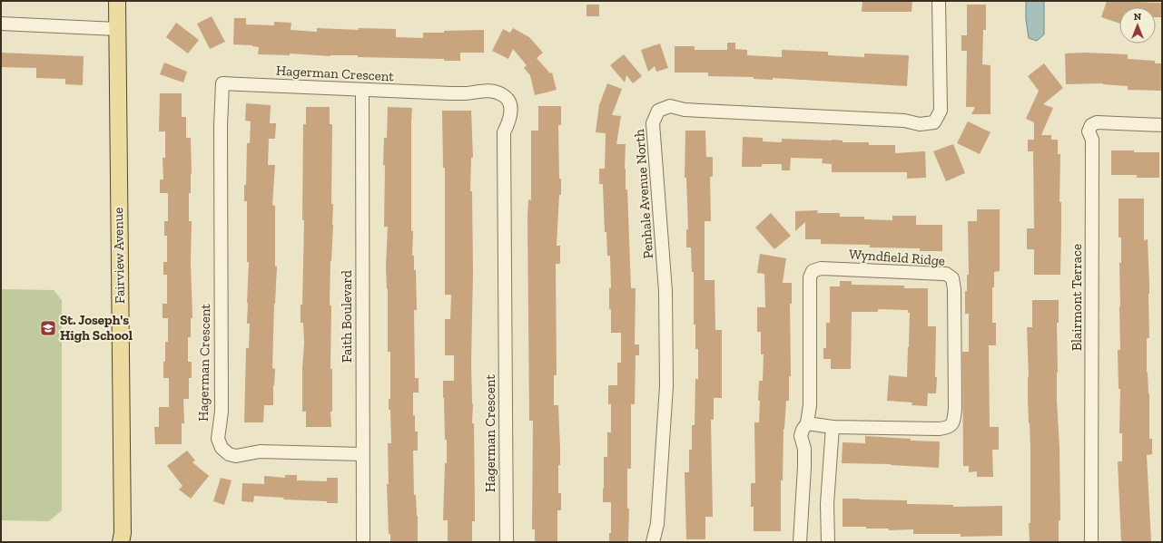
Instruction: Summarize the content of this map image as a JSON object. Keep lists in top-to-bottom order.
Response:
{
  "streets": {
    "main road": ["Fairview Avenue"],
    "street": [
      "Hagerman Crescent",
      "Penhale Avenue North",
      "Wyndfield Ridge",
      "Blairmont Terrace",
      "Faith Boulevard"
    ]
  },
  "crossings": [
    ["Hagerman Crescent", "Faith Boulevard"]
  ],
  "places": {
    "school or university": ["St. Joseph's High School"]
  },
  "north": "top"
}
